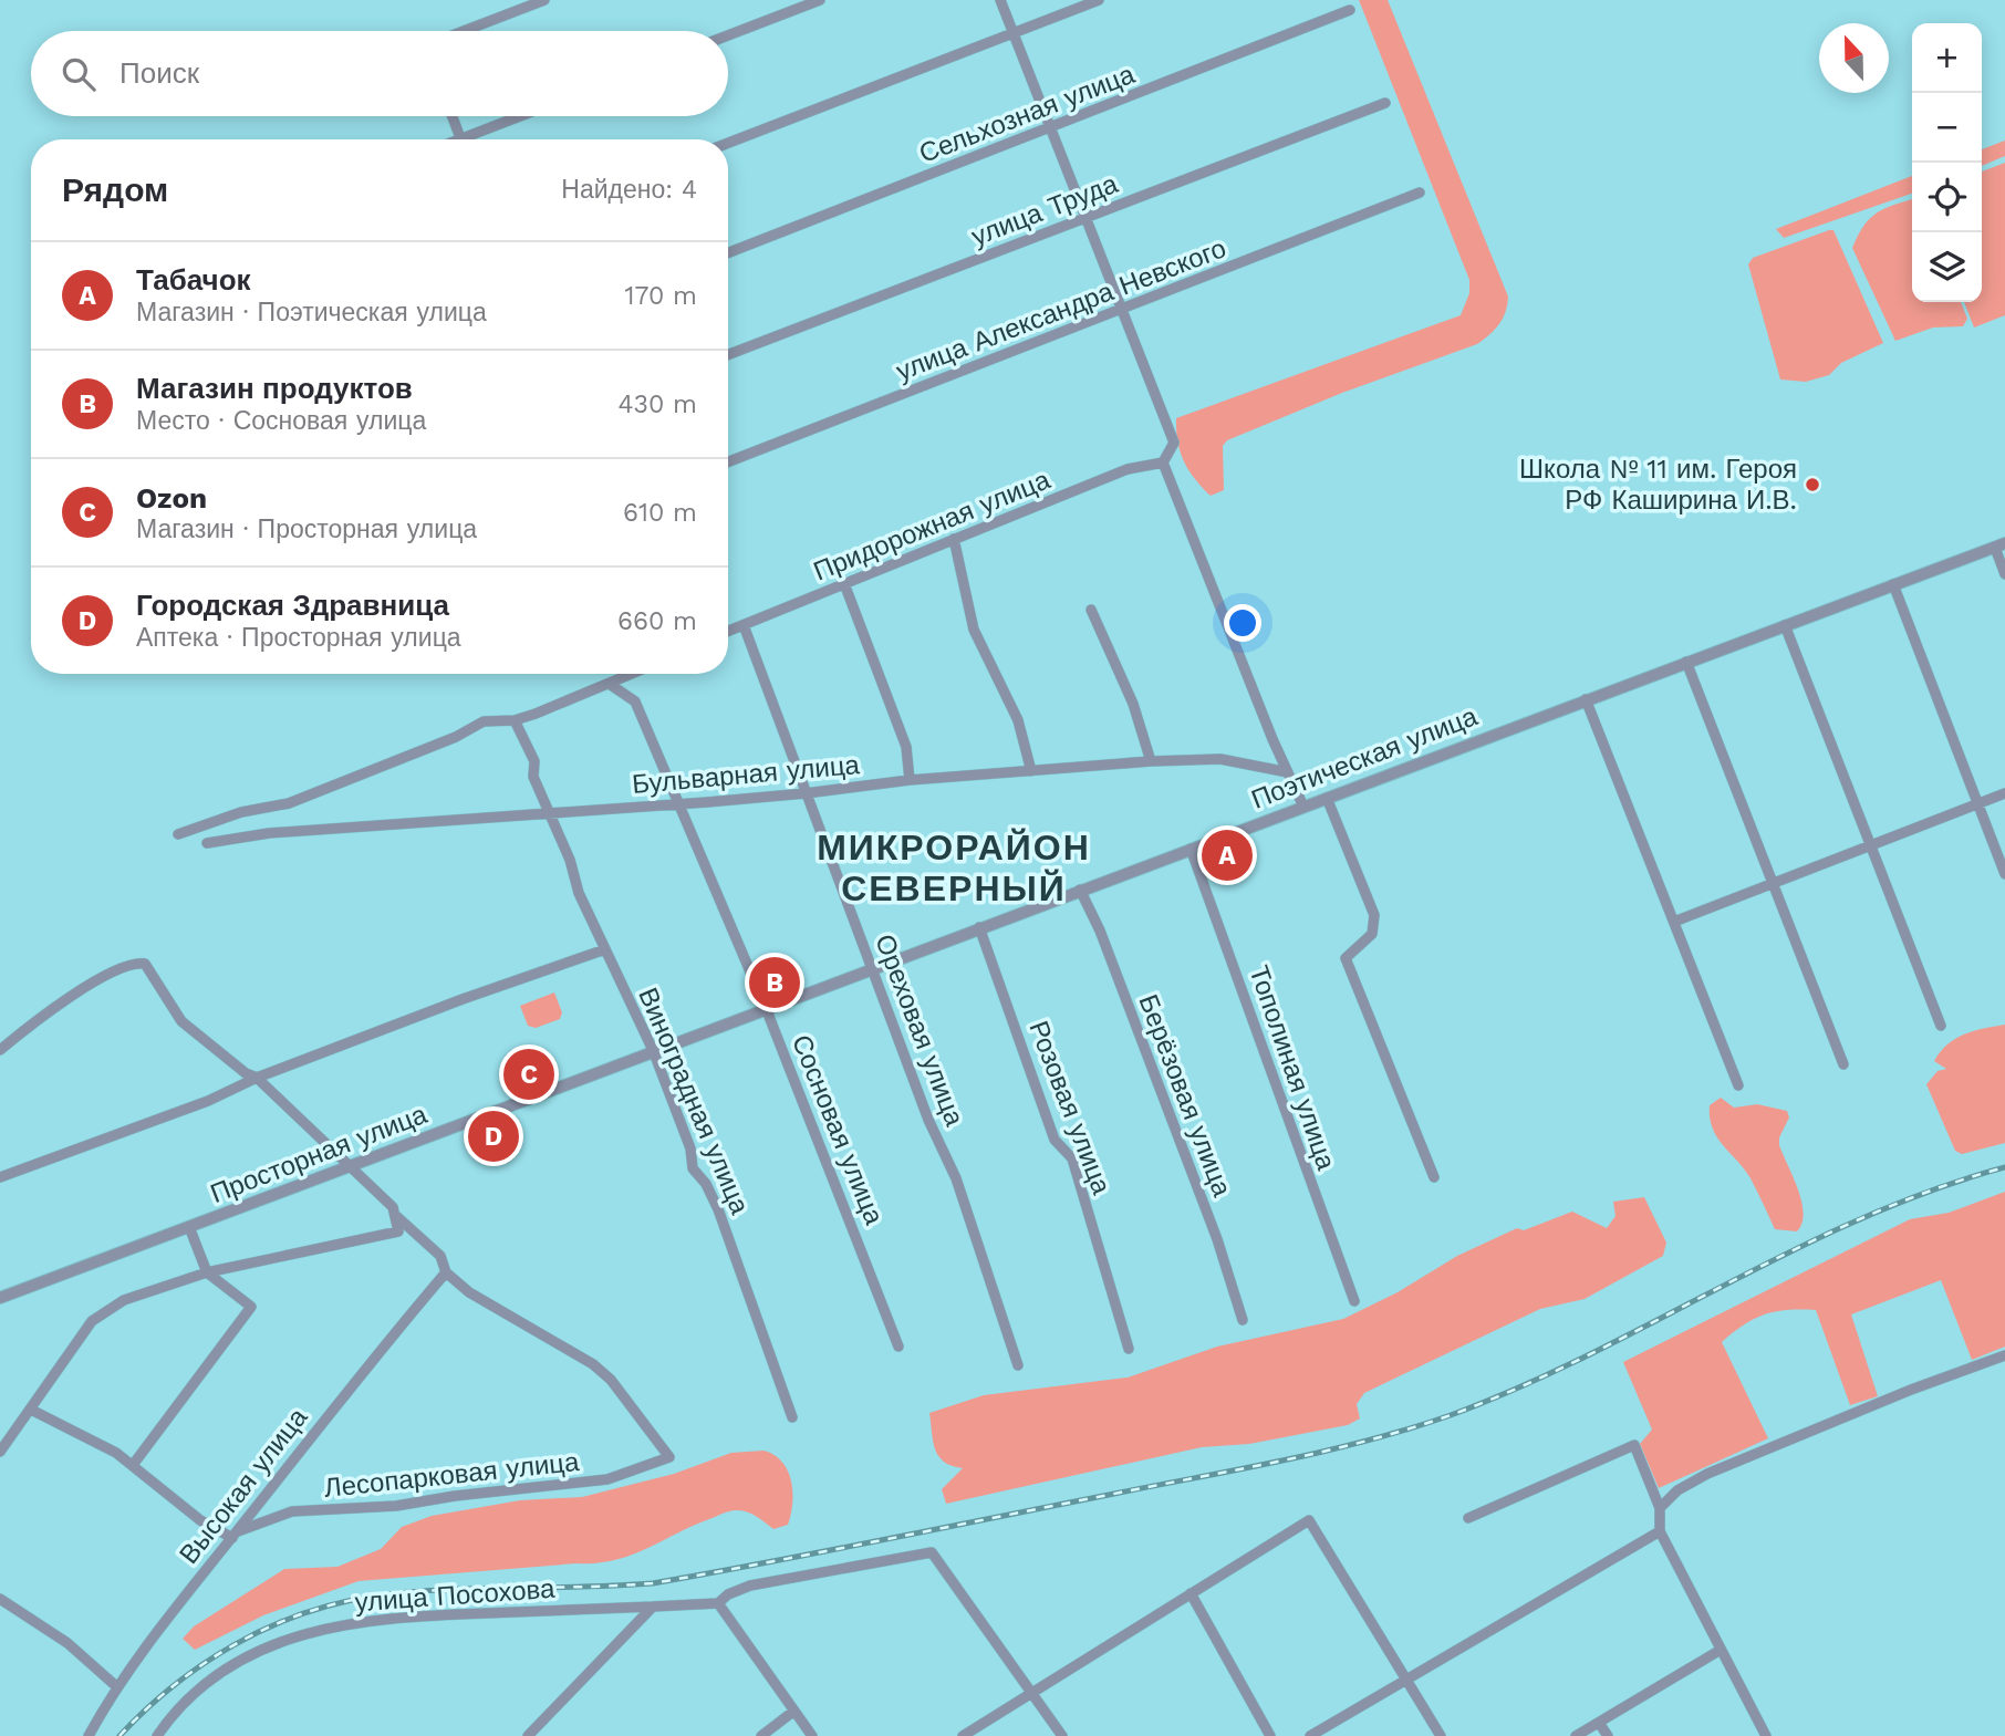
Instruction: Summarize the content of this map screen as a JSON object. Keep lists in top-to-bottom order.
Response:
{
  "streets": {
    "street": [
      "Сельхозная улица",
      "улица Труда",
      "улица Александра Невского",
      "Придорожная улица",
      "Поэтическая улица",
      "Бульварная улица",
      "Ореховая улица",
      "Тополиная улица",
      "Берёзовая улица",
      "Виноградная улица",
      "Розовая улица",
      "Сосновая улица",
      "Просторная улица",
      "Лесопарковая улица",
      "Высокая улица",
      "улица Посохова"
    ]
  },
  "crossings": [
    ["Придорожная улица", "Ореховая улица"],
    ["Поэтическая улица", "Ореховая улица"],
    ["Поэтическая улица", "Тополиная улица"],
    ["Поэтическая улица", "Берёзовая улица"],
    ["Поэтическая улица", "Виноградная улица"],
    ["Поэтическая улица", "Розовая улица"],
    ["Поэтическая улица", "Сосновая улица"],
    ["Поэтическая улица", "Просторная улица"],
    ["Бульварная улица", "Ореховая улица"],
    ["Бульварная улица", "Виноградная улица"],
    ["Бульварная улица", "Сосновая улица"],
    ["Виноградная улица", "Просторная улица"],
    ["Лесопарковая улица", "Высокая улица"]
  ],
  "districts": ["МИКРОРАЙОН СЕВЕРНЫЙ"],
  "places": ["Школа № 11 им. Героя РФ Каширина И.В."],
  "north": "top",
  "page": {
    "map_buttons": ["+", "−"],
    "search": "Поиск",
    "heading": ["Рядом", "Найдено: 4"],
    "list": [
      {
        "mark": "A",
        "name": "Табачок",
        "note": "Магазин · Поэтическая улица",
        "value": "170 m"
      },
      {
        "mark": "B",
        "name": "Магазин продуктов",
        "note": "Место · Сосновая улица",
        "value": "430 m"
      },
      {
        "mark": "C",
        "name": "Ozon",
        "note": "Магазин · Просторная улица",
        "value": "610 m"
      },
      {
        "mark": "D",
        "name": "Городская Здравница",
        "note": "Аптека · Просторная улица",
        "value": "660 m"
      }
    ],
    "pins": [
      "A",
      "B",
      "C",
      "D"
    ]
  }
}
